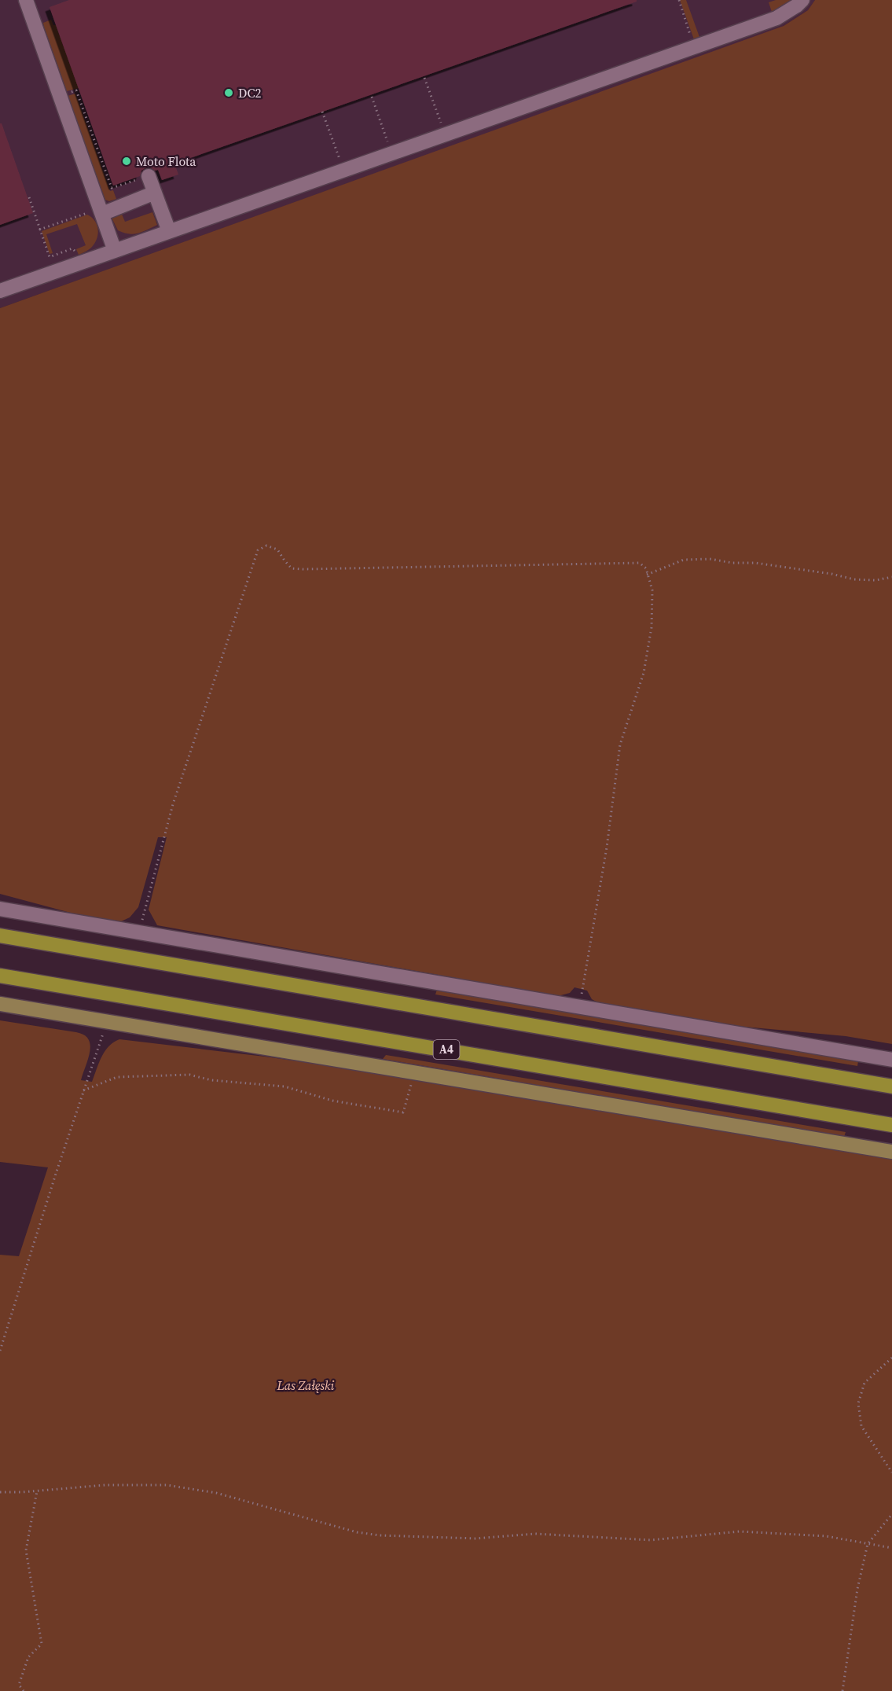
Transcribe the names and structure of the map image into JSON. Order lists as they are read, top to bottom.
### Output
{
  "streets": {
    "highway": ["A4"]
  },
  "parks": ["Las Załęski"],
  "places": ["DC2", "Moto Flota"]
}
